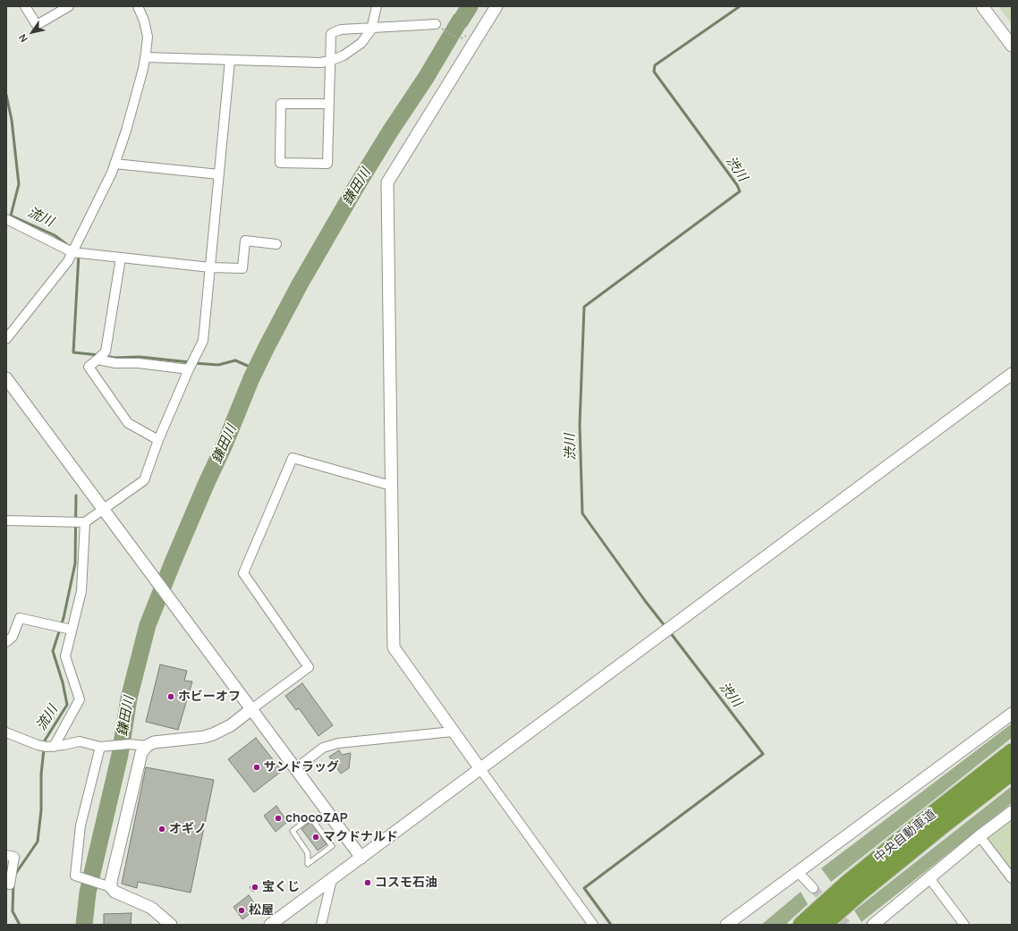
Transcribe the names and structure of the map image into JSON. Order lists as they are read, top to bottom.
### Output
{
  "streets": {
    "highway": ["中央自動車道"]
  },
  "water": ["渋川", "鎌田川", "流川"],
  "places": [
    "ホビーオフ",
    "サンドラッグ",
    "chocoZAP",
    "オギノ",
    "マクドナルド",
    "コスモ石油",
    "宝くじ",
    "松屋"
  ],
  "north": "bottom left"
}
